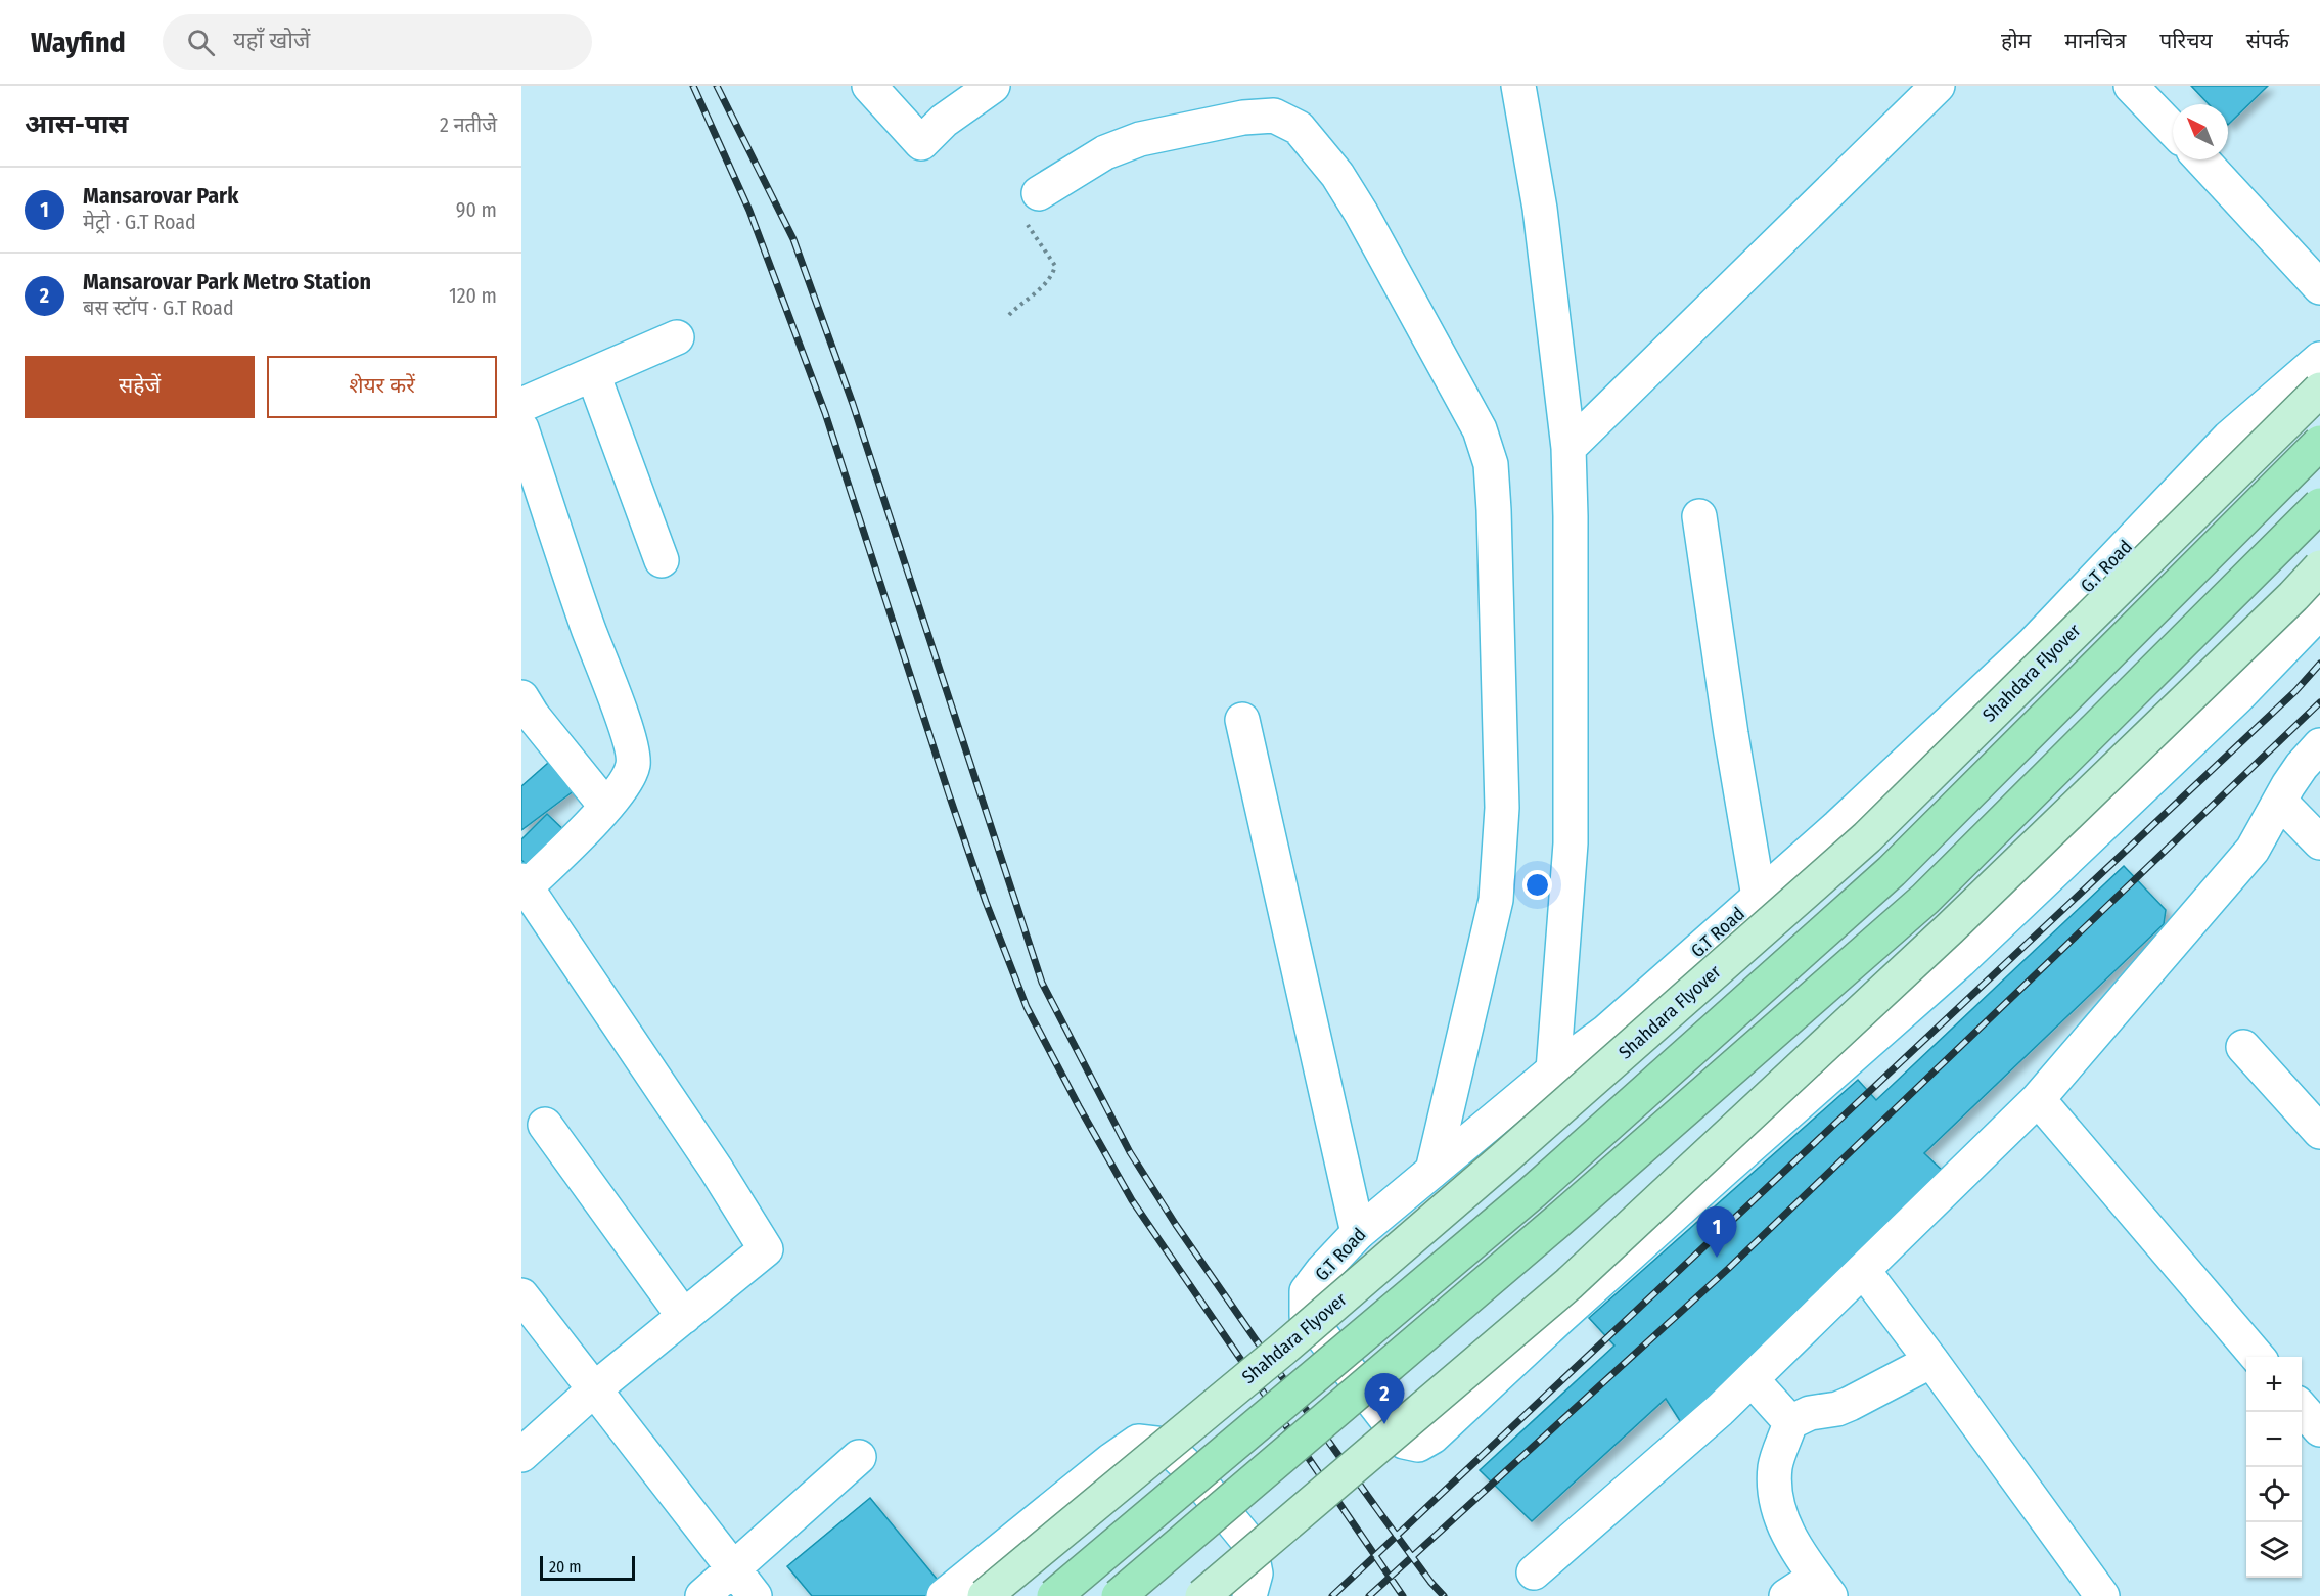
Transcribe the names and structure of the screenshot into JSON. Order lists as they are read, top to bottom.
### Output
{
  "streets": {
    "main road": ["Shahdara Flyover"],
    "street": ["G.T Road"]
  },
  "crossings": [
    ["G.T Road", "Shahdara Flyover"]
  ],
  "scale_bar": "20 m",
  "north": "top left",
  "page": {
    "header": "Wayfind",
    "search": "यहाँ खोजें",
    "nav": [
      "होम",
      "मानचित्र",
      "परिचय",
      "संपर्क"
    ],
    "heading": ["आस-पास", "2 नतीजे"],
    "list": [
      {
        "mark": "1",
        "name": "Mansarovar Park",
        "note": "मेट्रो · G.T Road",
        "value": "90 m"
      },
      {
        "mark": "2",
        "name": "Mansarovar Park Metro Station",
        "note": "बस स्टॉप · G.T Road",
        "value": "120 m"
      }
    ],
    "buttons": ["सहेजें", "शेयर करें"],
    "pins": ["1", "2"],
    "map_buttons": ["+", "−"],
    "scale": "20 m"
  }
}
